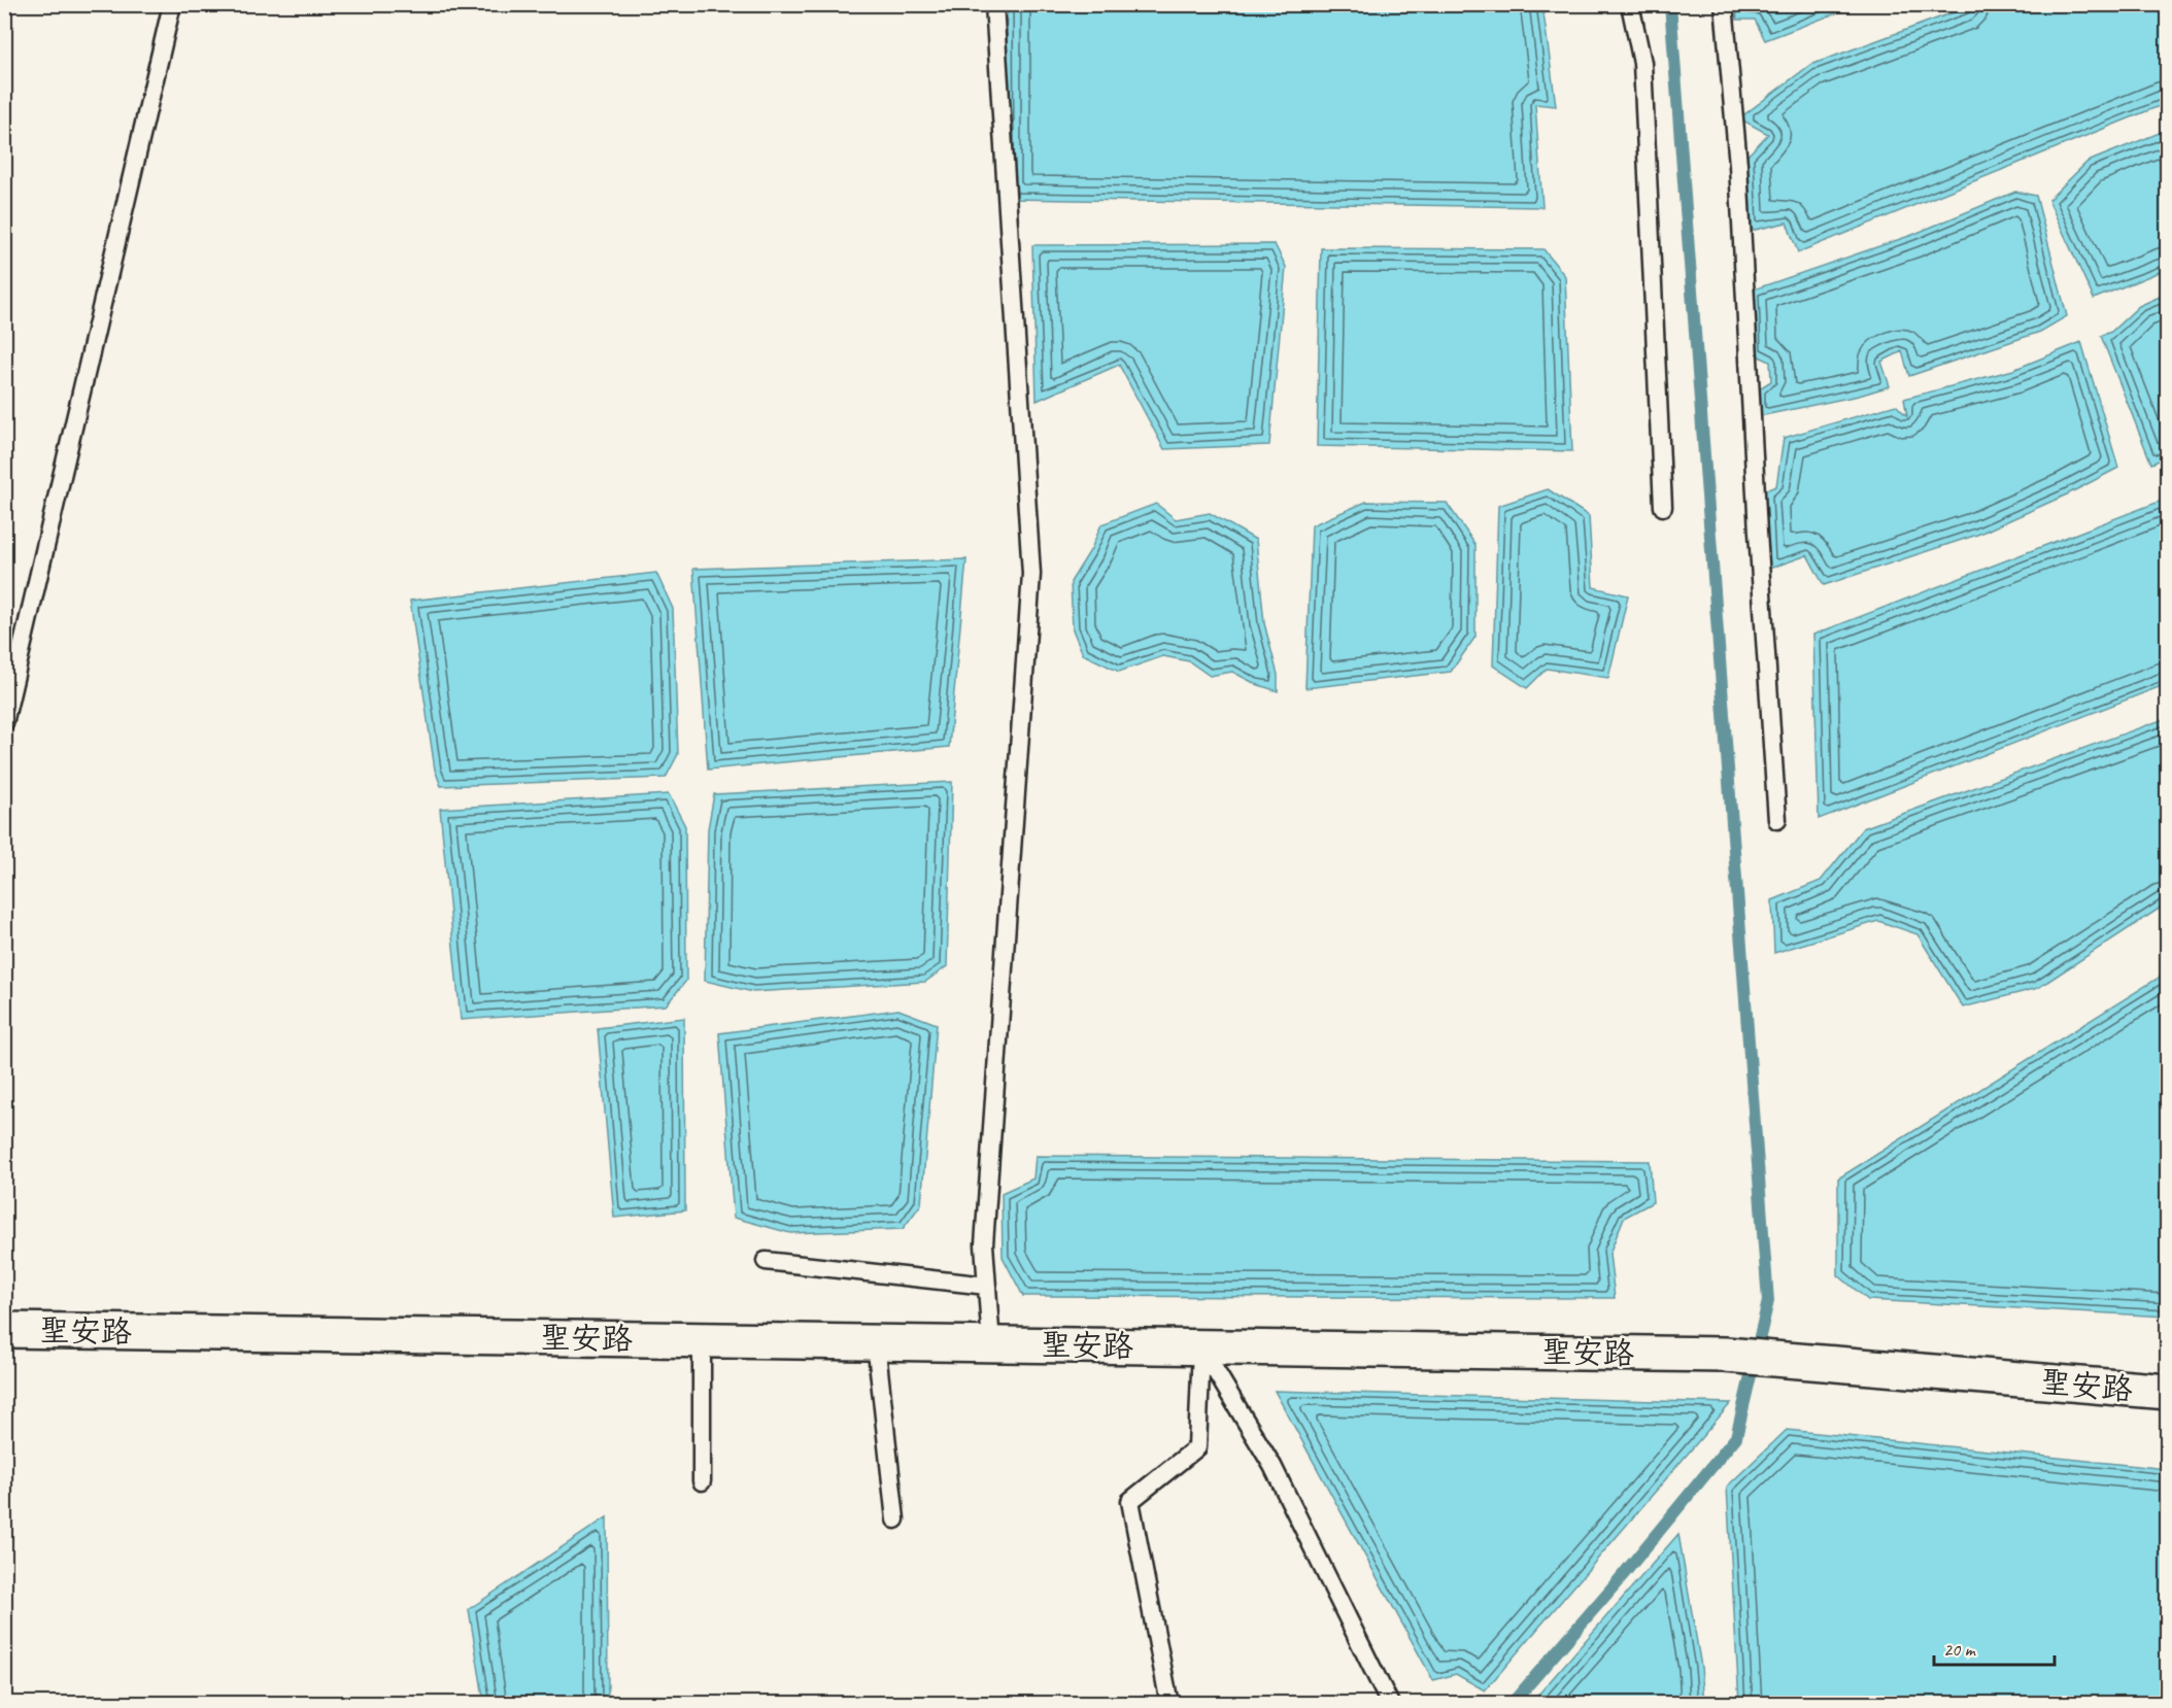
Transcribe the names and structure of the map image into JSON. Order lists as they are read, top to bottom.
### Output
{
  "streets": {
    "street": ["聖安路"]
  },
  "scale_bar": "20 m"
}
